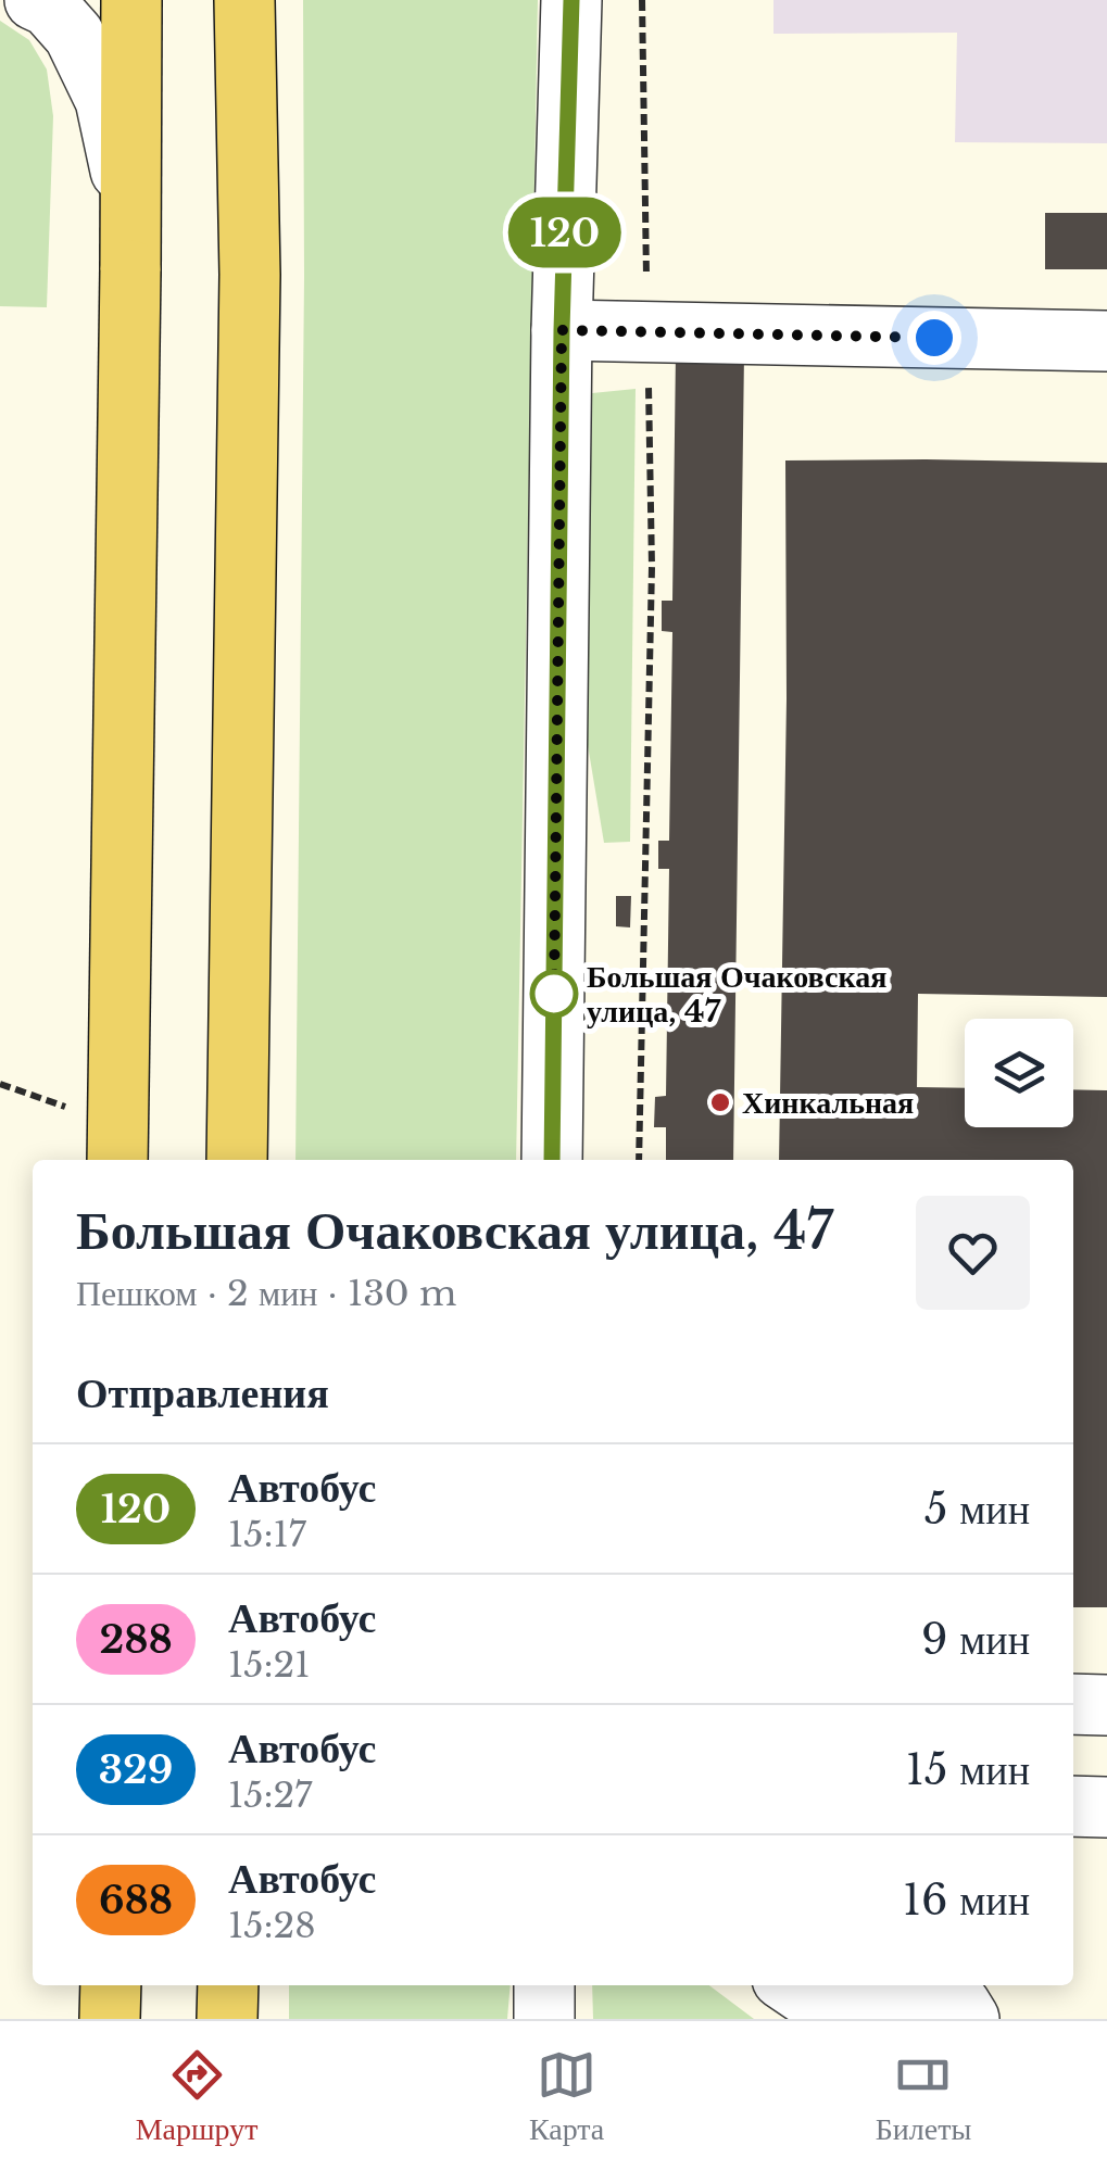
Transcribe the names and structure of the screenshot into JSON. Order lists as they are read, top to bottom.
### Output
{
  "places": ["Большая Очаковская улица, 47", "Хинкальная"],
  "lines": ["bus line 120"],
  "page": {
    "on_map": "120",
    "heading": [
      ["Большая Очаковская улица, 47", "Пешком · 2 мин · 130 m"],
      "Отправления"
    ],
    "list": [
      {
        "mark": "120",
        "name": "Автобус",
        "note": "15:17",
        "value": "5 мин"
      },
      {
        "mark": "288",
        "name": "Автобус",
        "note": "15:21",
        "value": "9 мин"
      },
      {
        "mark": "329",
        "name": "Автобус",
        "note": "15:27",
        "value": "15 мин"
      },
      {
        "mark": "688",
        "name": "Автобус",
        "note": "15:28",
        "value": "16 мин"
      }
    ],
    "tabs": ["Маршрут", "Карта", "Билеты"]
  }
}
